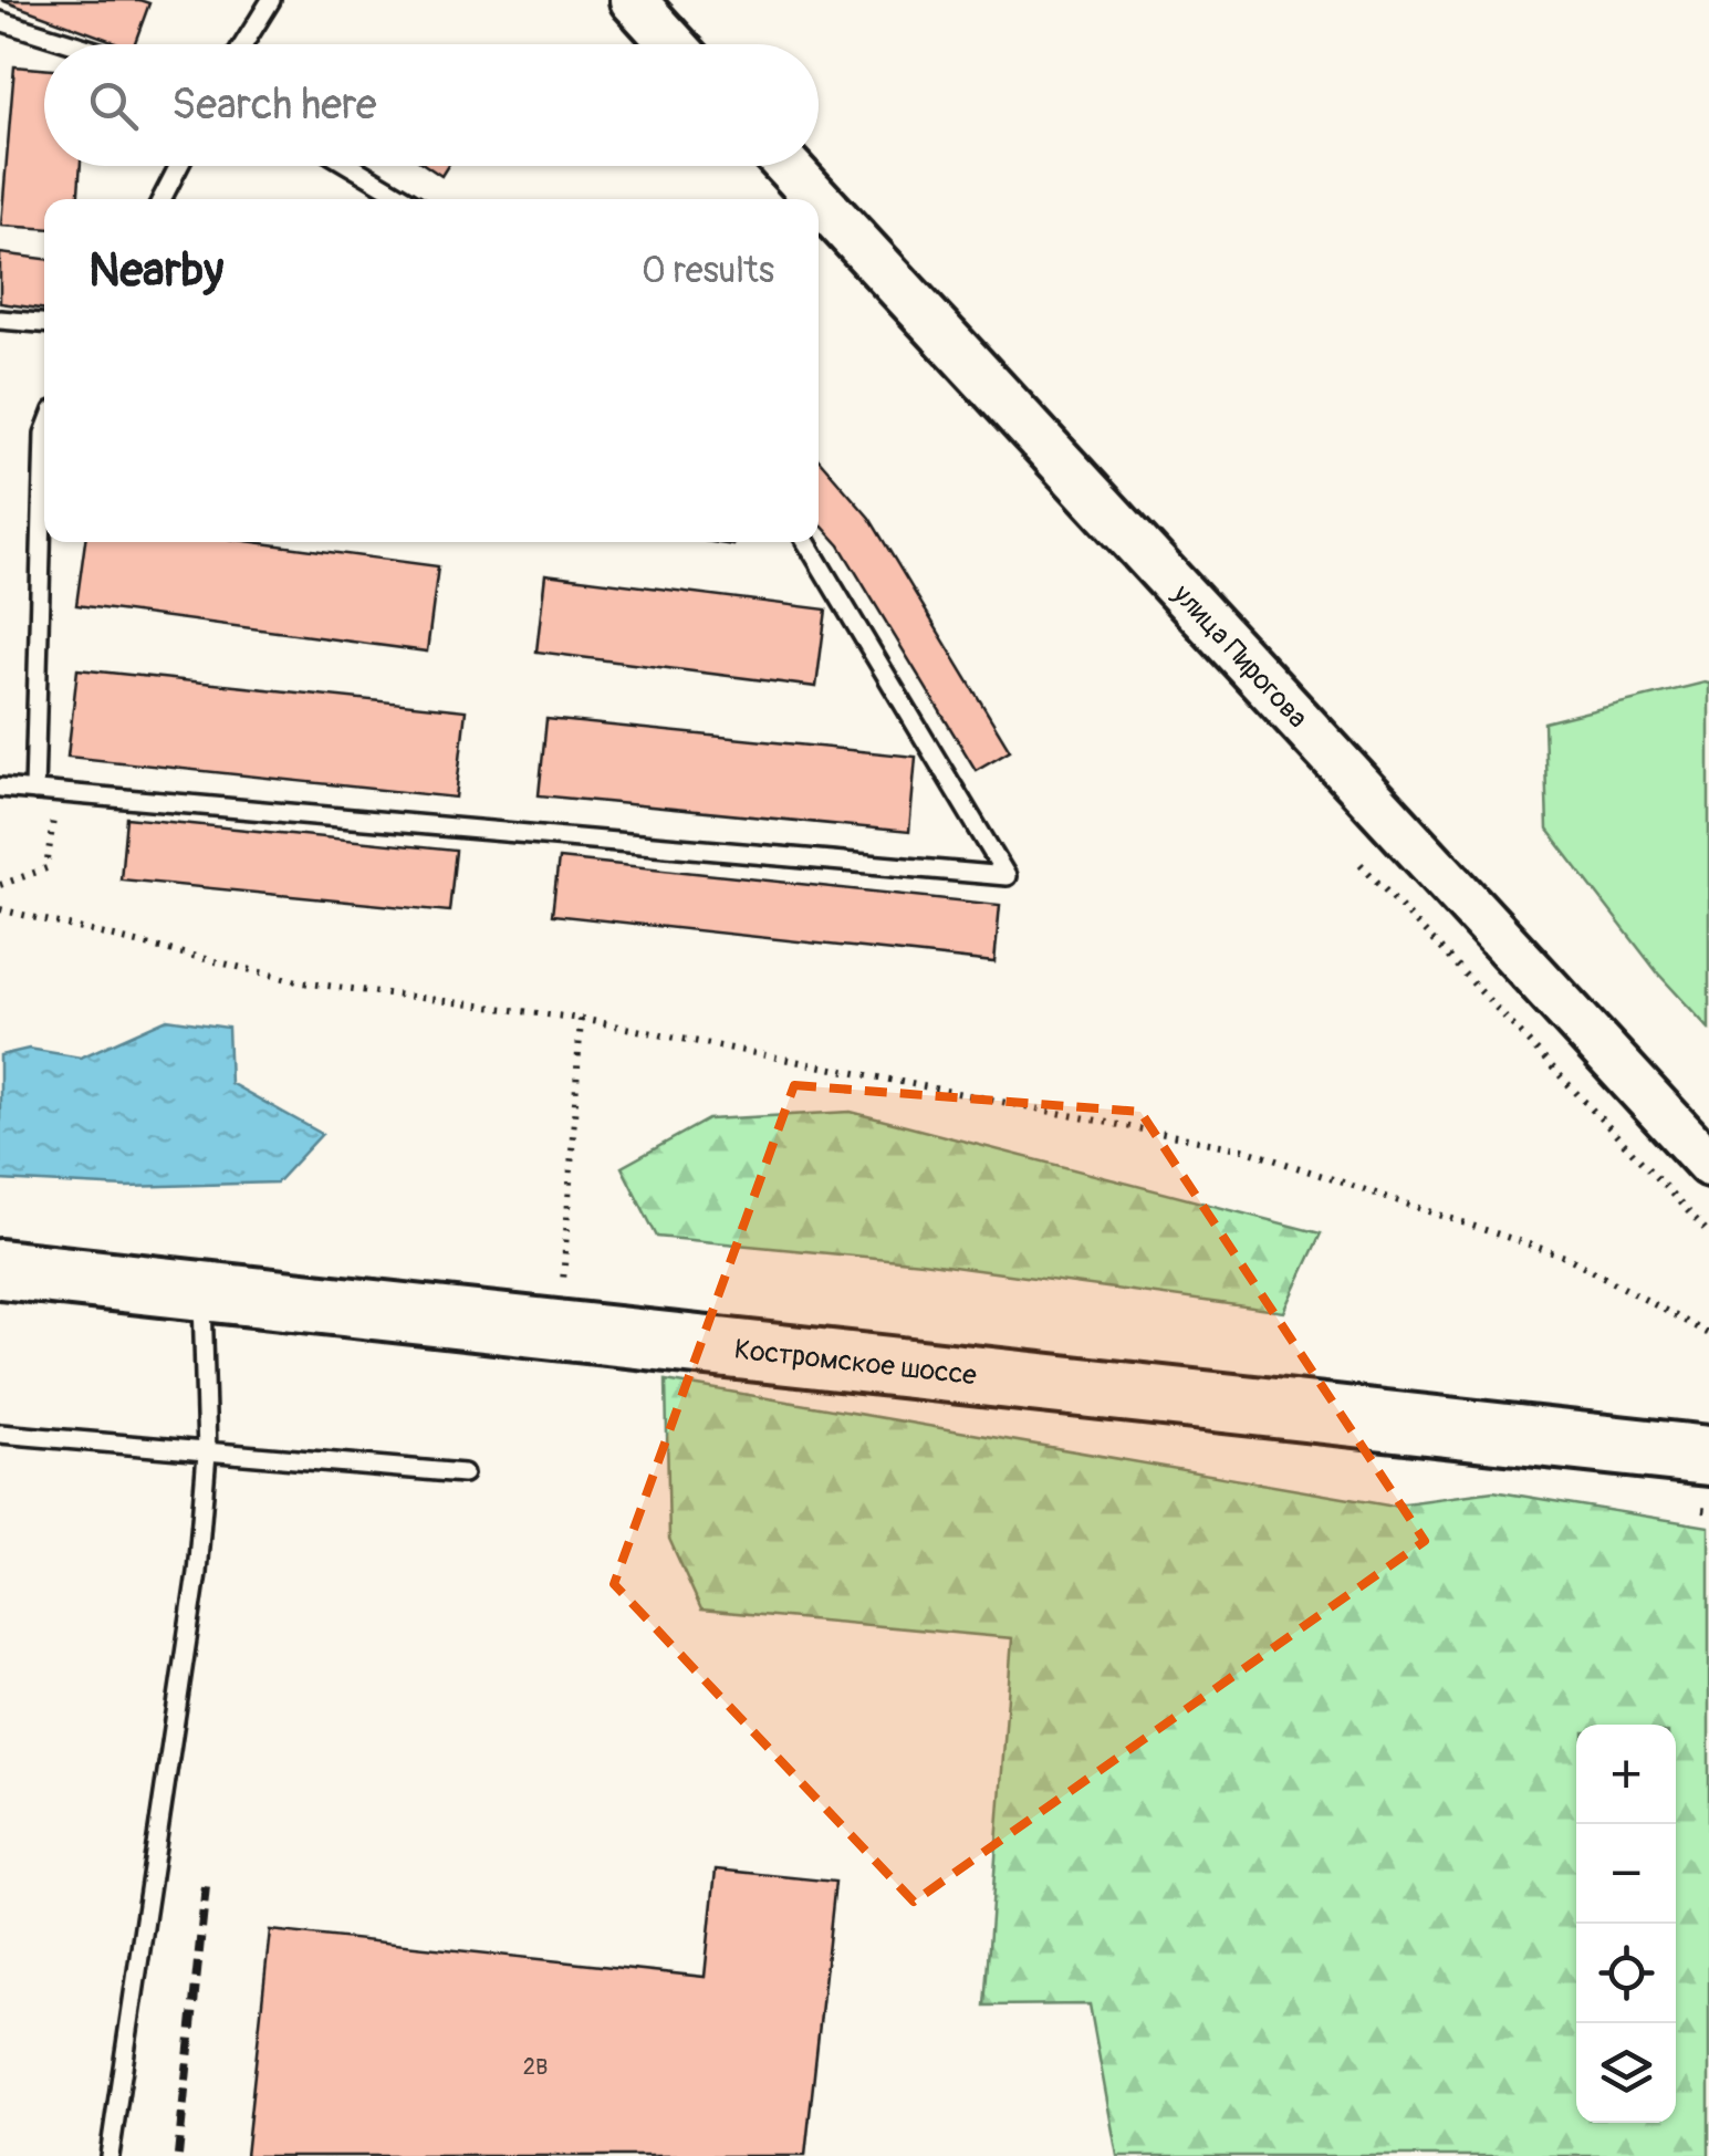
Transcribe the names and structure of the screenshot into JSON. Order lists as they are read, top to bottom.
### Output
{
  "streets": {
    "highway": ["Костромское шоссе"],
    "street": ["улица Пирогова"]
  },
  "house_numbers": ["2В"],
  "page": {
    "search": "Search here",
    "heading": ["Nearby", "0 results"],
    "map_buttons": ["+", "−"]
  }
}
